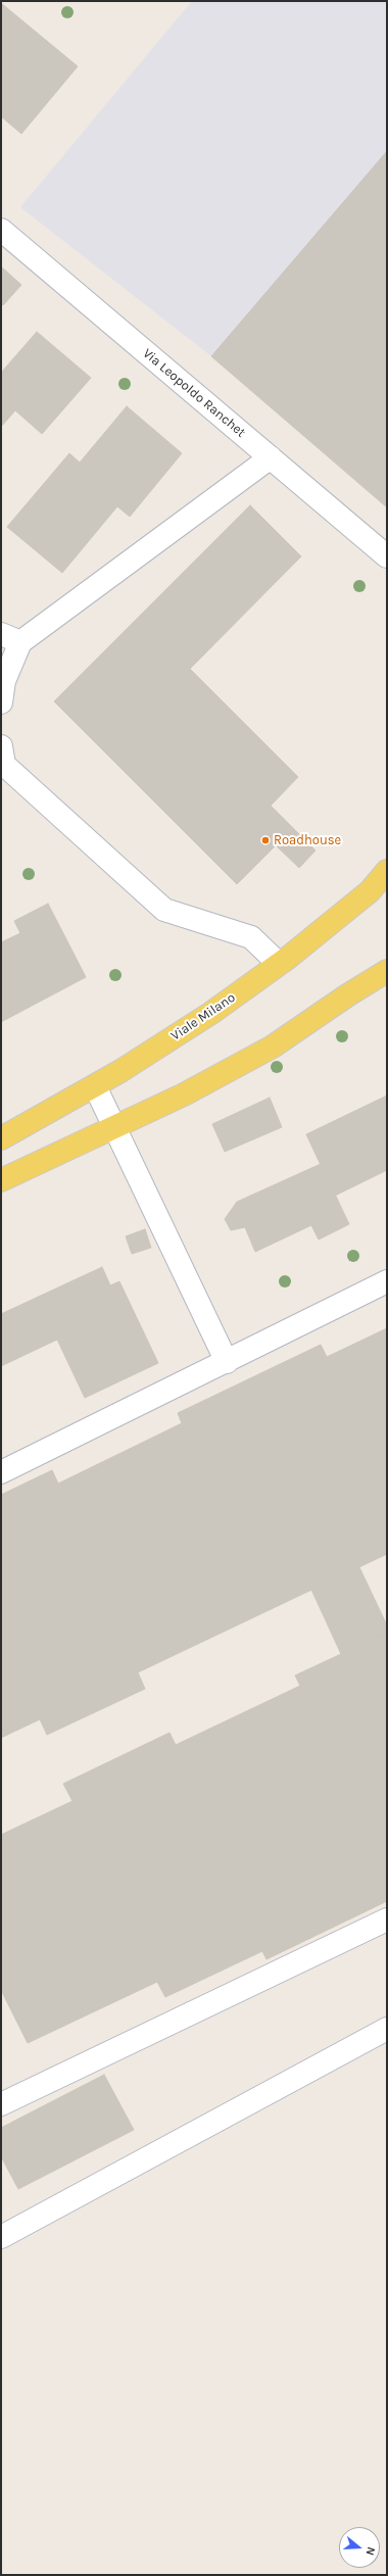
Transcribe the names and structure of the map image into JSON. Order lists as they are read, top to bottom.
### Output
{
  "streets": {
    "main road": ["Viale Milano"],
    "street": ["Via Leopoldo Ranchet"]
  },
  "places": ["Roadhouse"],
  "north": "right"
}
